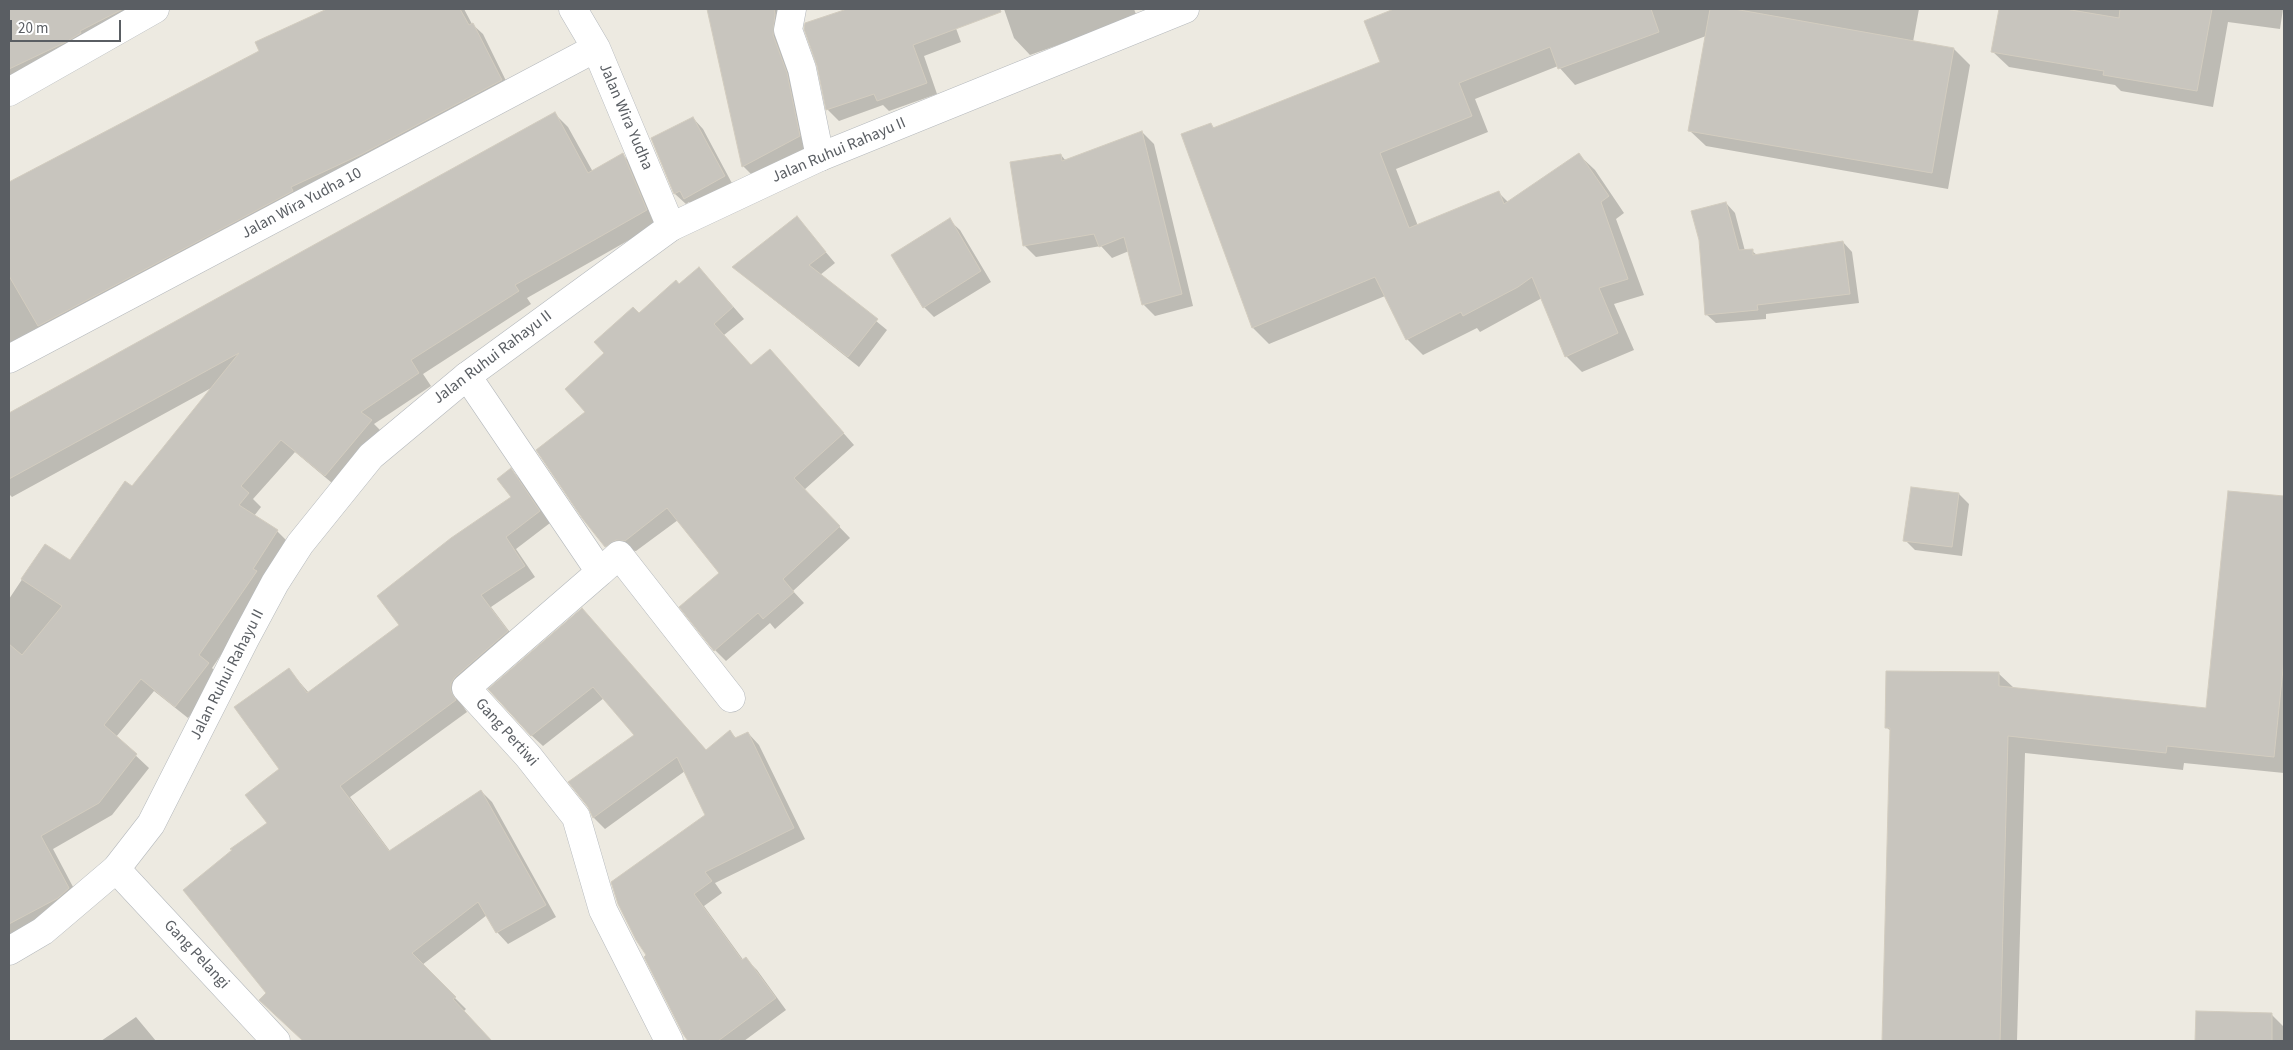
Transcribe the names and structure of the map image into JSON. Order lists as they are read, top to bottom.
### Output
{
  "streets": {
    "street": [
      "Jalan Wira Yudha",
      "Jalan Ruhui Rahayu II",
      "Jalan Wira Yudha 10",
      "Gang Pertiwi",
      "Gang Pelangi"
    ]
  },
  "crossings": [
    ["Jalan Wira Yudha", "Jalan Ruhui Rahayu II"],
    ["Jalan Wira Yudha", "Jalan Wira Yudha 10"],
    ["Jalan Ruhui Rahayu II", "Gang Pelangi"]
  ],
  "scale_bar": "20 m"
}
